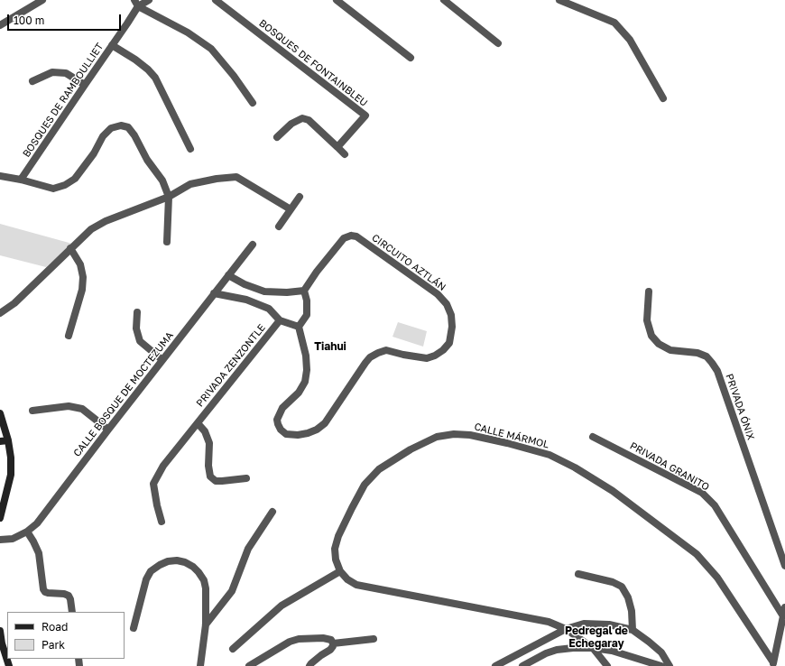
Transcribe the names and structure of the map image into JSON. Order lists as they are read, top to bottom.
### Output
{
  "streets": {
    "street": [
      "BOSQUES DE FONTAINBLEU",
      "BOSQUES DE RAMBOULLIET",
      "CIRCUITO AZTLÁN",
      "PRIVADA ZENZONTLE",
      "CALLE BOSQUE DE MOCTEZUMA",
      "PRIVADA ÓNIX",
      "CALLE MÁRMOL",
      "PRIVADA GRANITO"
    ]
  },
  "districts": ["Tiahui", "Pedregal de Echegaray"],
  "legend": ["Road", "Park"],
  "scale_bar": "100 m"
}
